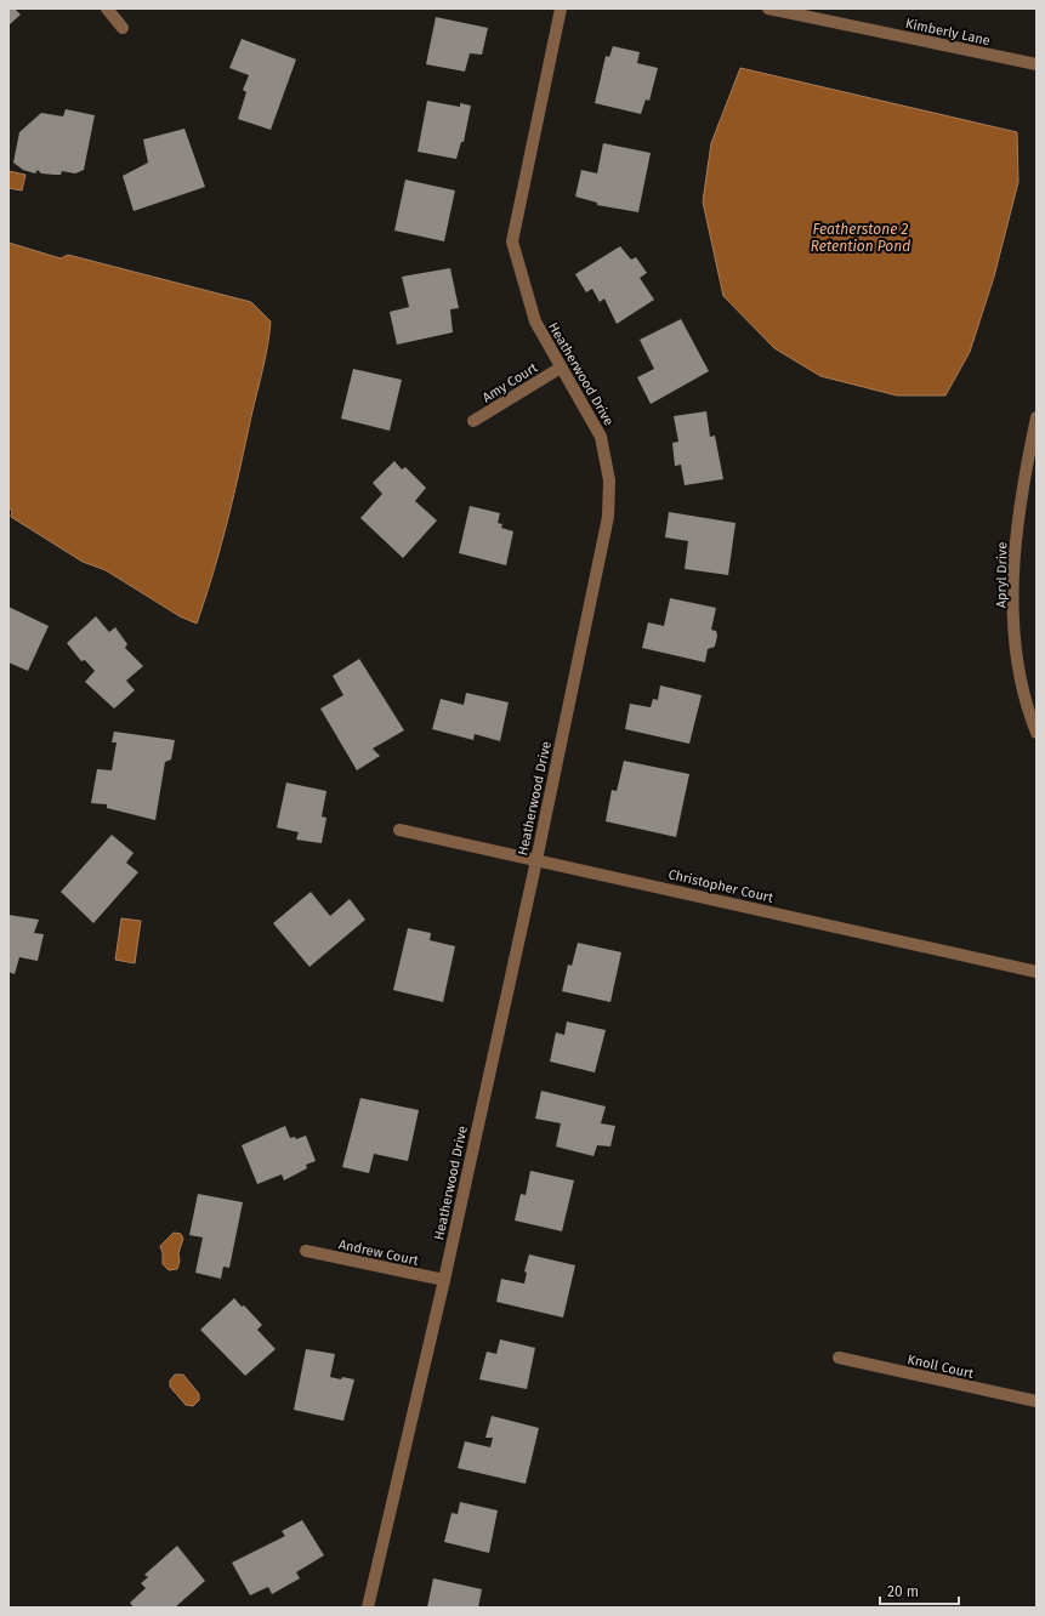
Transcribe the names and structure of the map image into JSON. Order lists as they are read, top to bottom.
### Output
{
  "streets": {
    "street": [
      "Kimberly Lane",
      "Heatherwood Drive",
      "Amy Court",
      "Apryl Drive",
      "Christopher Court",
      "Andrew Court",
      "Knoll Court"
    ]
  },
  "crossings": [
    ["Heatherwood Drive", "Amy Court"],
    ["Heatherwood Drive", "Christopher Court"],
    ["Heatherwood Drive", "Andrew Court"]
  ],
  "water": ["Featherstone 2 Retention Pond"],
  "scale_bar": "20 m"
}
